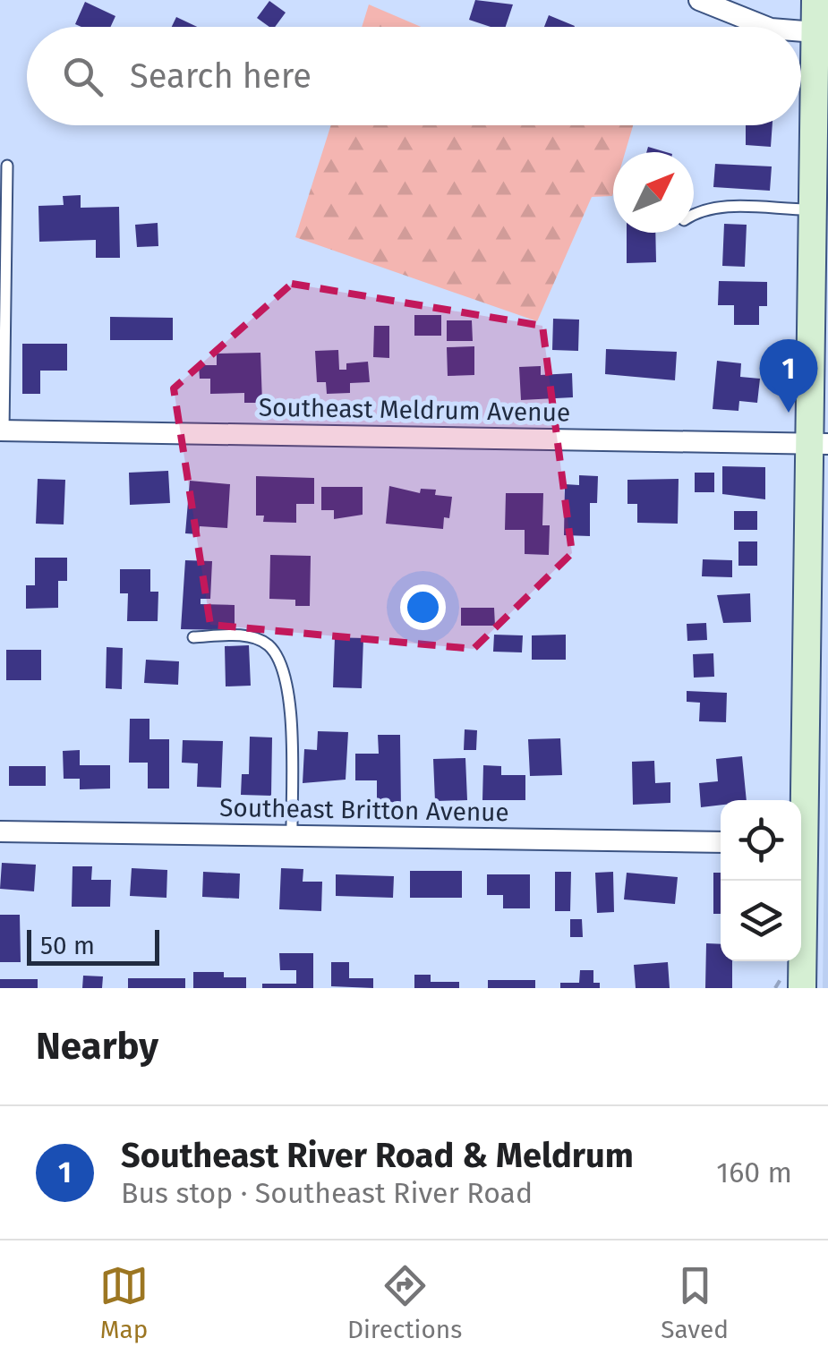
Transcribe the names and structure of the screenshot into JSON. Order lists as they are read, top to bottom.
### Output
{
  "streets": {
    "street": ["Southeast Meldrum Avenue", "Southeast Britton Avenue"]
  },
  "scale_bar": "50 m",
  "north": "top right",
  "page": {
    "search": "Search here",
    "pins": "1",
    "scale": "50 m",
    "heading": "Nearby",
    "list": [
      {
        "mark": "1",
        "name": "Southeast River Road & Meldrum",
        "note": "Bus stop · Southeast River Road",
        "value": "160 m"
      }
    ],
    "nav": ["Map", "Directions", "Saved"]
  }
}
